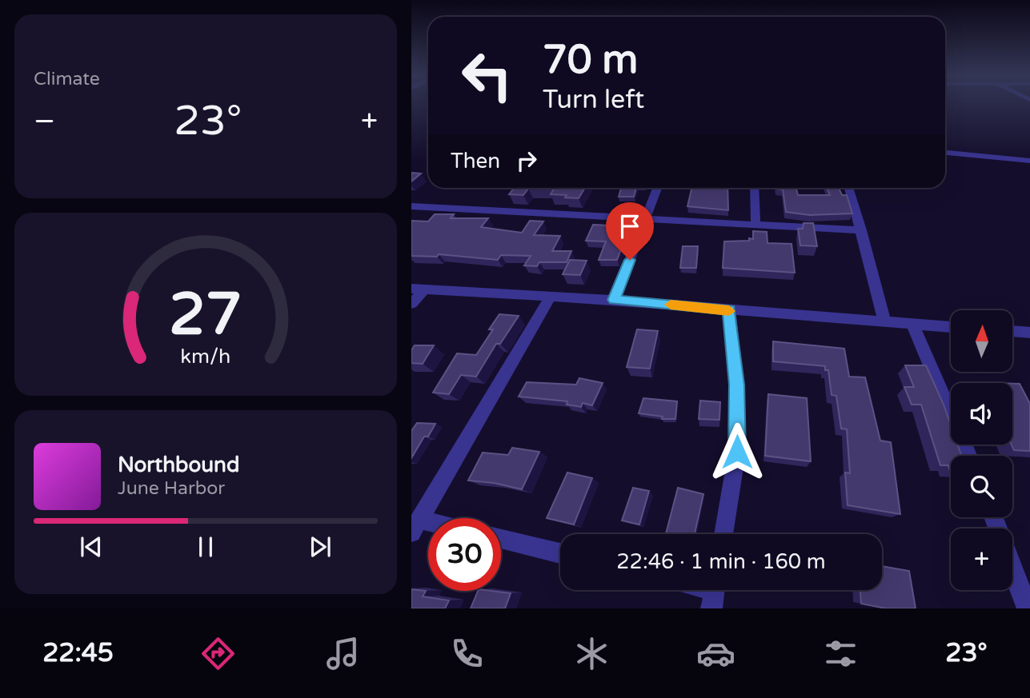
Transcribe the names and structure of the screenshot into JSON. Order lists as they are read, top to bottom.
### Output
{
  "north": "top",
  "page": {
    "tile": "Climate",
    "turn": ["70 m", "Turn left"],
    "heat": ["−", "23°", "+"],
    "then": "Then",
    "map_buttons": "+",
    "song": ["Northbound", "June Harbor"],
    "limit": "30",
    "trip": "22:46 · 1 min · 160 m",
    "tabs": ["22:45", "23°"],
    "gauge": ["27", "km/h"]
  }
}
